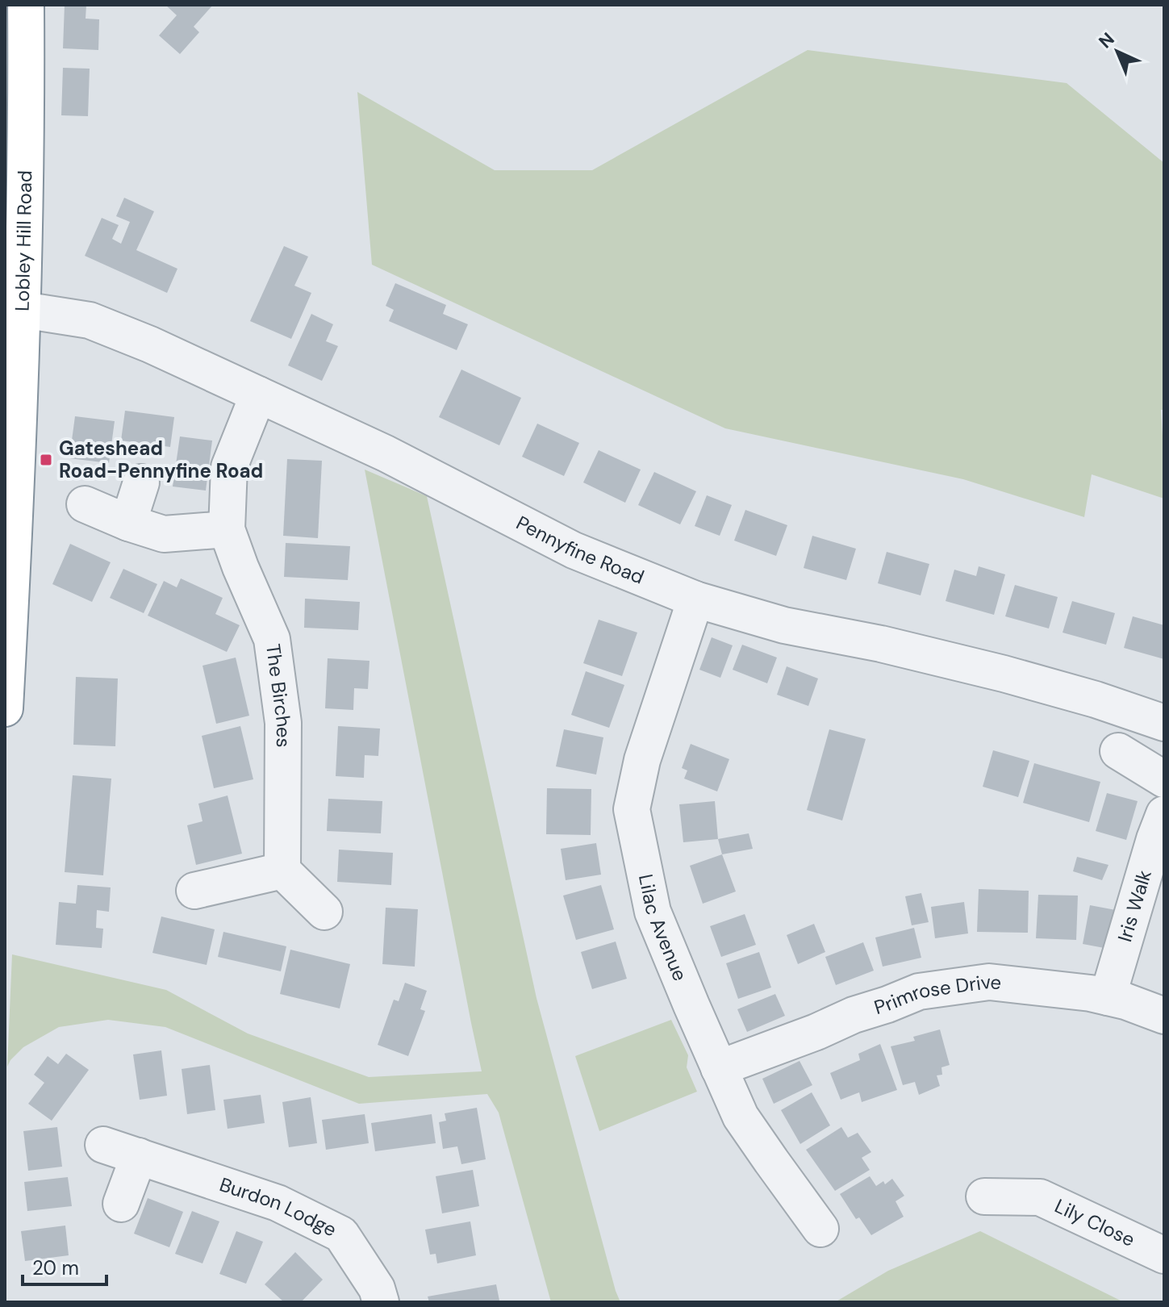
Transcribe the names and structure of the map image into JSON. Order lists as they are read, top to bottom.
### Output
{
  "streets": {
    "highway": ["Lobley Hill Road"],
    "street": [
      "Pennyfine Road",
      "The Birches",
      "Iris Walk",
      "Lilac Avenue",
      "Primrose Drive",
      "Burdon Lodge",
      "Lily Close"
    ]
  },
  "crossings": [
    ["Lobley Hill Road", "Pennyfine Road"],
    ["Pennyfine Road", "The Birches"],
    ["Pennyfine Road", "Lilac Avenue"],
    ["Iris Walk", "Primrose Drive"],
    ["Lilac Avenue", "Primrose Drive"]
  ],
  "places": {
    "transit": ["Gateshead Road-Pennyfine Road"]
  },
  "scale_bar": "20 m",
  "north": "top left"
}
